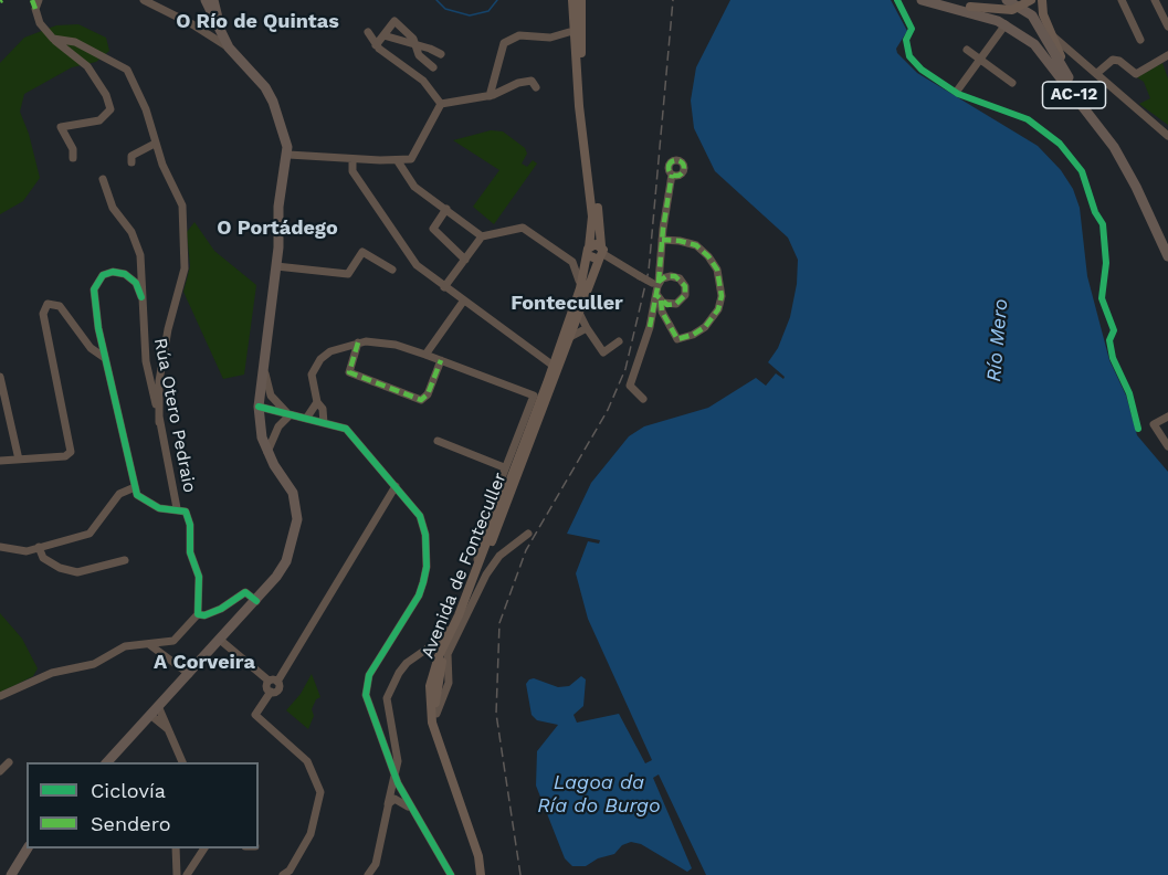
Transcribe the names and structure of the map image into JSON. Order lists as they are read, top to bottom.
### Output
{
  "streets": {
    "highway": ["AC-12"],
    "main road": ["Avenida de Fonteculler"],
    "street": ["Rúa Otero Pedraio"]
  },
  "districts": [
    "O Río de Quintas",
    "O Portádego",
    "Fonteculler",
    "A Corveira"
  ],
  "water": ["Río Mero", "Lagoa da Ría do Burgo"],
  "legend": ["Ciclovía", "Sendero"]
}
